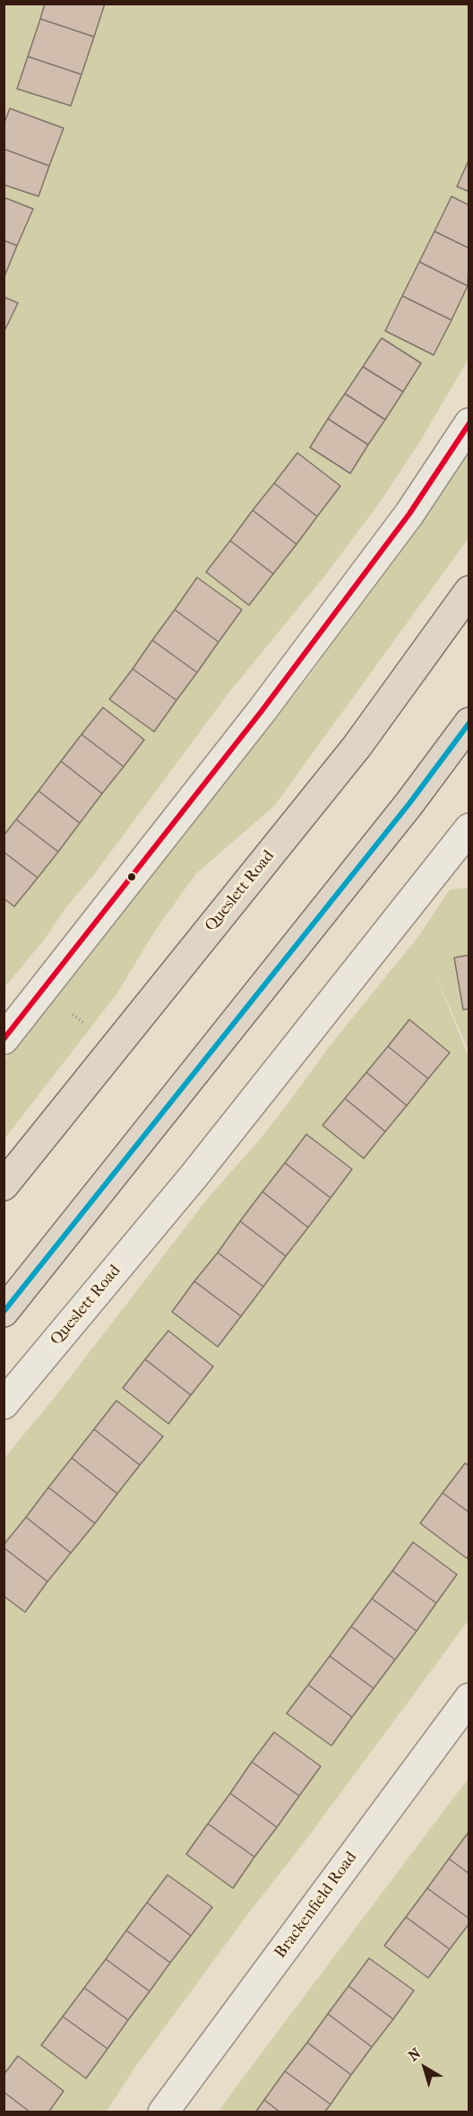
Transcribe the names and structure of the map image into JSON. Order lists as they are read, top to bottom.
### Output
{
  "streets": {
    "highway": ["Queslett Road"],
    "street": ["Brackenfield Road"]
  },
  "north": "top left"
}
